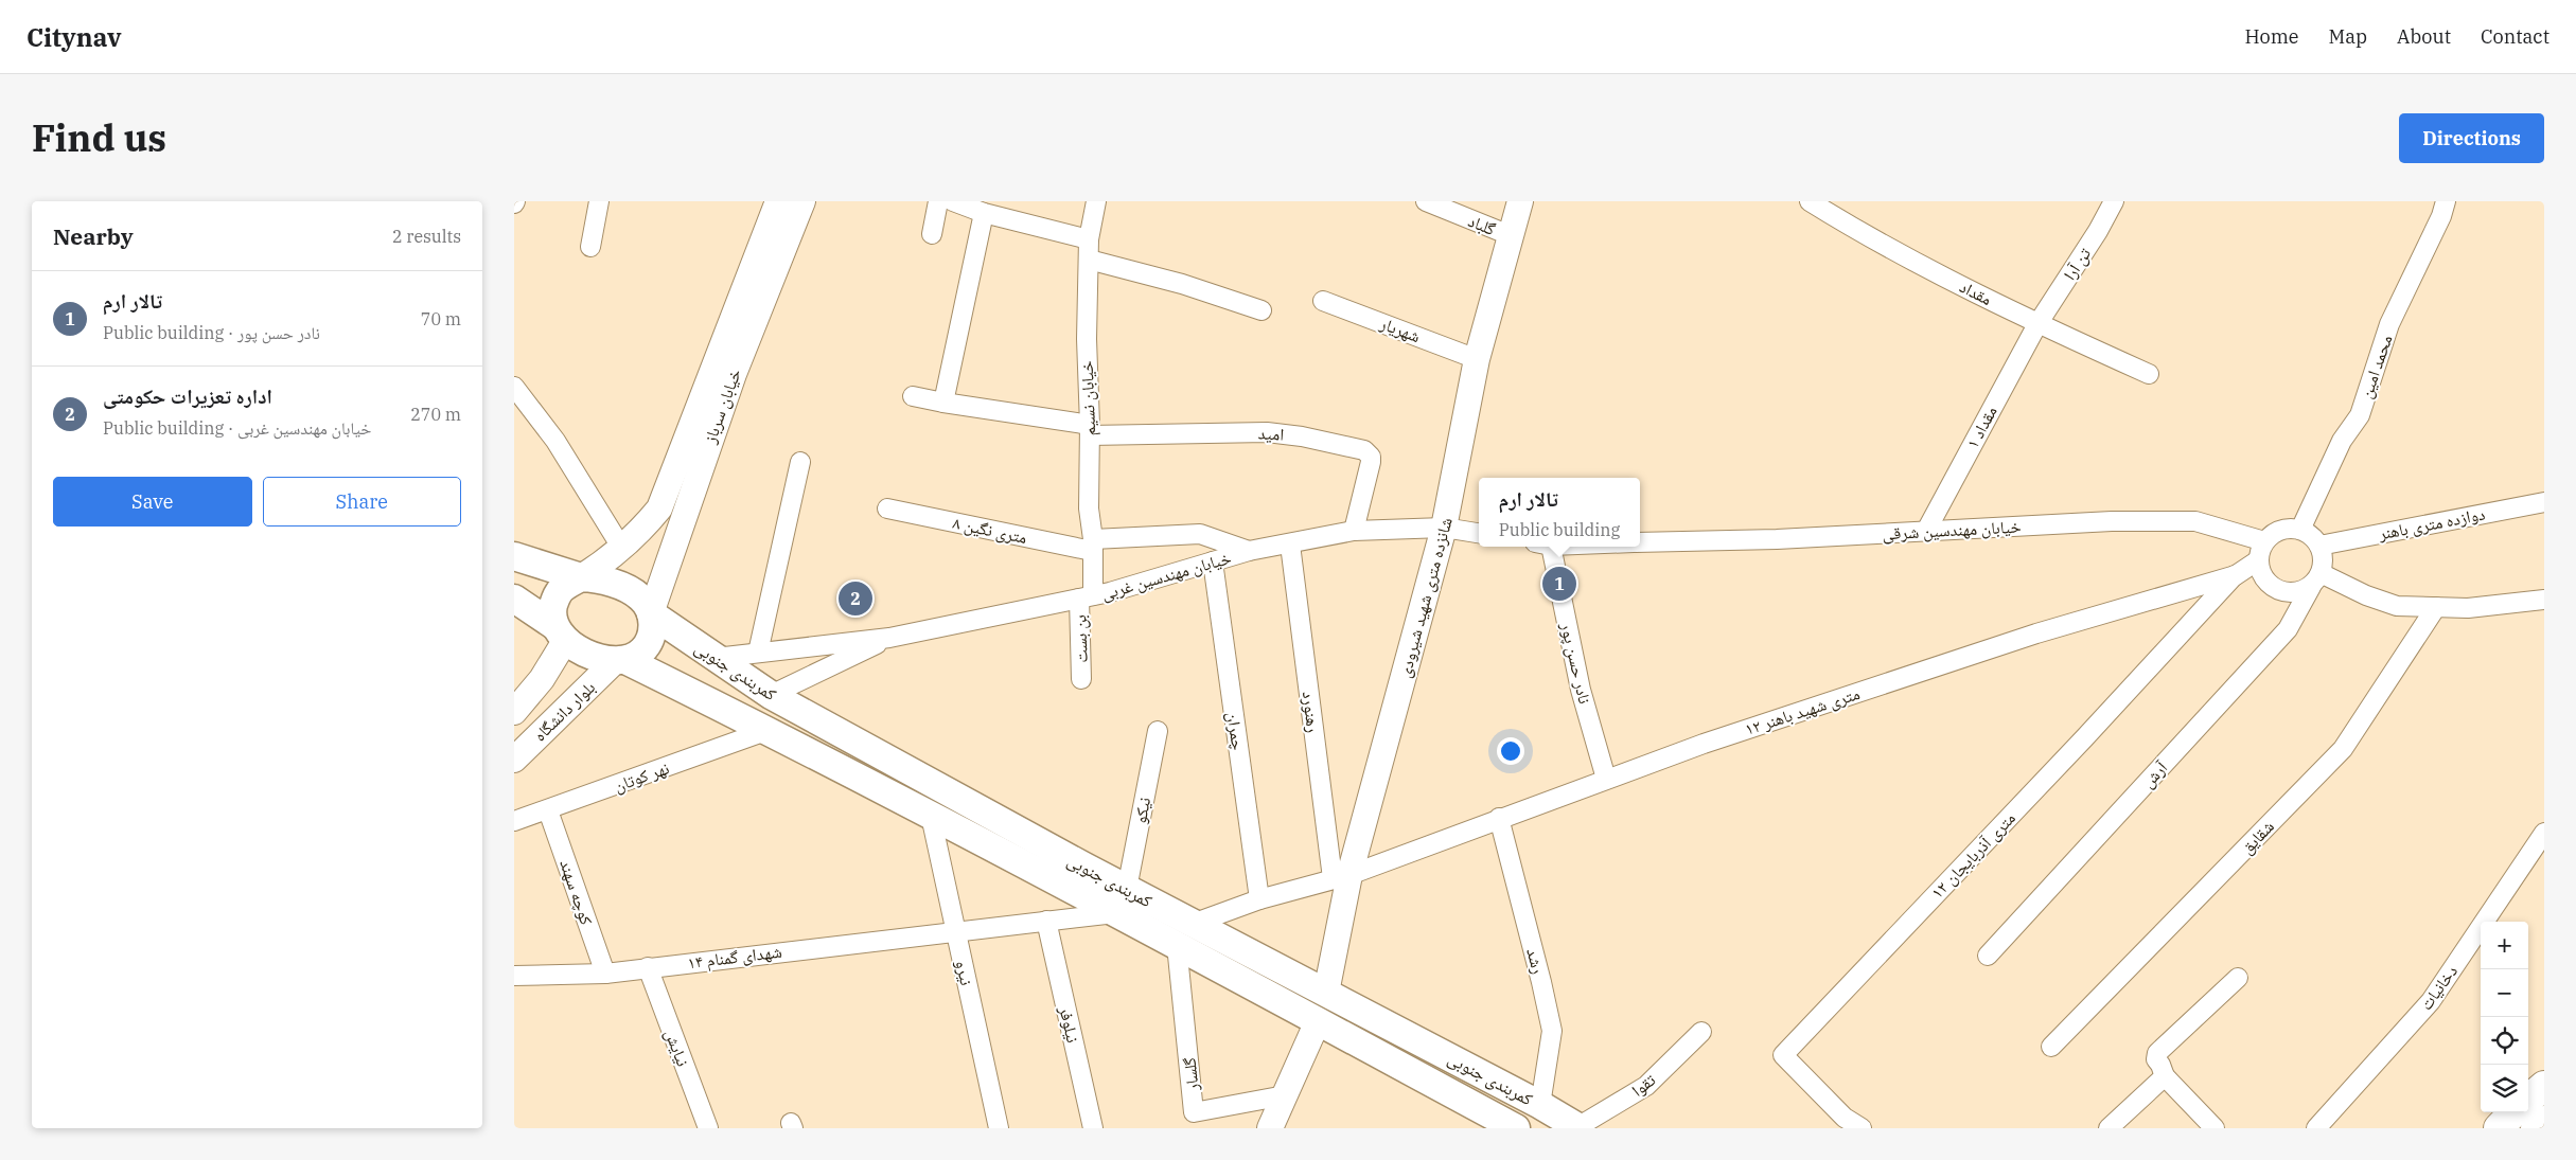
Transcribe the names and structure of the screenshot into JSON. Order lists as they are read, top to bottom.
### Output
{
  "streets": {
    "main road": [
      "خیابان سرباز",
      "شانزده متری شهید شیرودی",
      "کمربندی جنوبی",
      "بلوار دانشگاه"
    ],
    "street": [
      "گلباد",
      "تن آرا",
      "مقداد",
      "شهریار",
      "محمد امین",
      "خیابان نسیم",
      "مقداد ۱",
      "امید",
      "دوازده متری باهنر",
      "۸ متری نگین",
      "خیابان مهندسین شرقی",
      "خیابان مهندسین غربی",
      "بن بست",
      "نادر حسن پور",
      "۱۲ متری شهید باهنر",
      "رهنورد",
      "چمران",
      "آرش",
      "نهر کوتان",
      "نیکو",
      "شقایق",
      "۱۲ متری آذربایجان",
      "کوچه سهند",
      "۱۴ شهدای گمنام",
      "رشد",
      "نیرو",
      "دخانیات",
      "نیلوفر",
      "نیایش",
      "گلسار",
      "تقوا"
    ]
  },
  "crossings": [
    ["گلباد", "شانزده متری شهید شیرودی"],
    ["تن آرا", "مقداد"],
    ["تن آرا", "مقداد ۱"],
    ["مقداد", "مقداد ۱"],
    ["شهریار", "شانزده متری شهید شیرودی"],
    ["محمد امین", "دوازده متری باهنر"],
    ["محمد امین", "خیابان مهندسین شرقی"],
    ["محمد امین", "۱۲ متری شهید باهنر"],
    ["محمد امین", "آرش"],
    ["خیابان نسیم", "امید"],
    ["خیابان نسیم", "۸ متری نگین"],
    ["خیابان نسیم", "خیابان مهندسین غربی"],
    ["خیابان نسیم", "بن بست"],
    ["خیابان سرباز", "کمربندی جنوبی"],
    ["خیابان سرباز", "بلوار دانشگاه"],
    ["مقداد ۱", "خیابان مهندسین شرقی"],
    ["امید", "خیابان مهندسین غربی"],
    ["دوازده متری باهنر", "خیابان مهندسین شرقی"],
    ["دوازده متری باهنر", "۱۲ متری شهید باهنر"],
    ["دوازده متری باهنر", "آرش"],
    ["۸ متری نگین", "خیابان مهندسین غربی"],
    ["خیابان مهندسین شرقی", "۱۲ متری شهید باهنر"],
    ["خیابان مهندسین شرقی", "آرش"],
    ["خیابان مهندسین غربی", "شانزده متری شهید شیرودی"],
    ["خیابان مهندسین غربی", "بن بست"],
    ["خیابان مهندسین غربی", "رهنورد"],
    ["خیابان مهندسین غربی", "چمران"],
    ["شانزده متری شهید شیرودی", "کمربندی جنوبی"],
    ["شانزده متری شهید شیرودی", "۱۲ متری شهید باهنر"],
    ["شانزده متری شهید شیرودی", "رهنورد"],
    ["نادر حسن پور", "۱۲ متری شهید باهنر"],
    ["کمربندی جنوبی", "بلوار دانشگاه"],
    ["کمربندی جنوبی", "۱۲ متری شهید باهنر"],
    ["کمربندی جنوبی", "نهر کوتان"],
    ["کمربندی جنوبی", "نیکو"],
    ["کمربندی جنوبی", "۱۴ شهدای گمنام"],
    ["کمربندی جنوبی", "رشد"],
    ["کمربندی جنوبی", "نیرو"],
    ["کمربندی جنوبی", "گلسار"],
    ["کمربندی جنوبی", "تقوا"],
    ["۱۲ متری شهید باهنر", "رهنورد"],
    ["۱۲ متری شهید باهنر", "چمران"],
    ["۱۲ متری شهید باهنر", "آرش"],
    ["۱۲ متری شهید باهنر", "۱۲ متری آذربایجان"],
    ["۱۲ متری شهید باهنر", "رشد"],
    ["نهر کوتان", "کوچه سهند"],
    ["نیکو", "۱۴ شهدای گمنام"],
    ["کوچه سهند", "۱۴ شهدای گمنام"],
    ["۱۴ شهدای گمنام", "نیرو"],
    ["۱۴ شهدای گمنام", "نیلوفر"],
    ["۱۴ شهدای گمنام", "نیایش"]
  ],
  "page": {
    "header": "Citynav",
    "nav": [
      "Home",
      "Map",
      "About",
      "Contact"
    ],
    "title": "Find us",
    "buttons": [
      "Directions",
      ["Save", "Share"]
    ],
    "heading": ["Nearby", "2 results"],
    "list": [
      {
        "mark": "1",
        "name": "تالار ارم",
        "note": "Public building · نادر حسن پور",
        "value": "70 m"
      },
      {
        "mark": "2",
        "name": "اداره تعزیرات حکومتی",
        "note": "Public building · خیابان مهندسین غربی",
        "value": "270 m"
      }
    ],
    "popup": ["تالار ارم", "Public building"],
    "pins": ["1", "2"],
    "map_buttons": ["+", "−"]
  }
}
